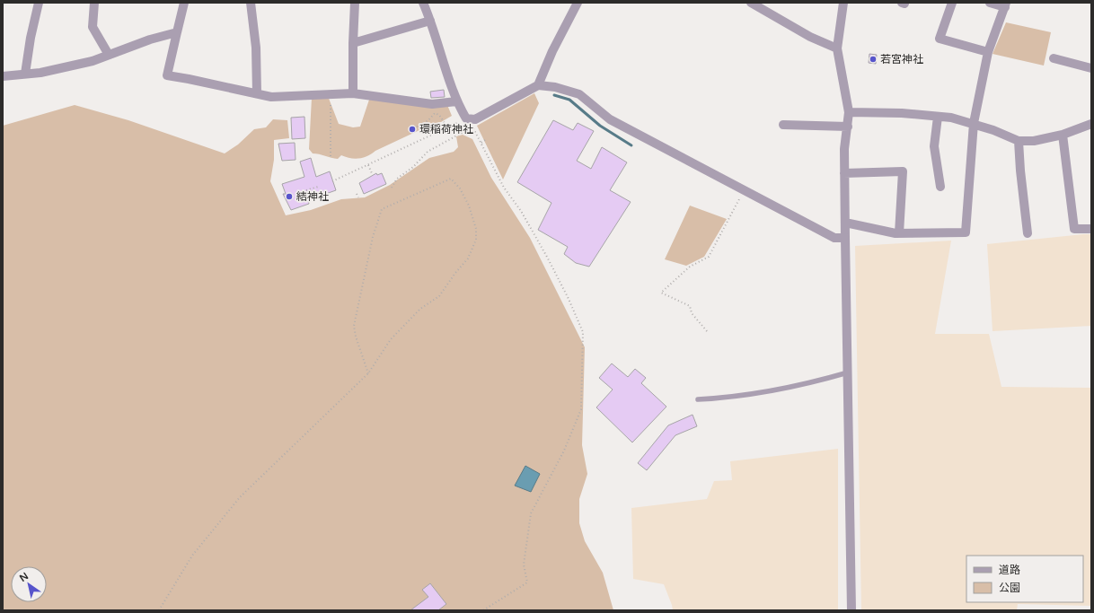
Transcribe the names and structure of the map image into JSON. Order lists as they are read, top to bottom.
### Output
{
  "places": ["若宮神社", "環稲荷神社", "結神社"],
  "legend": ["道路", "公園"],
  "north": "top left"
}
